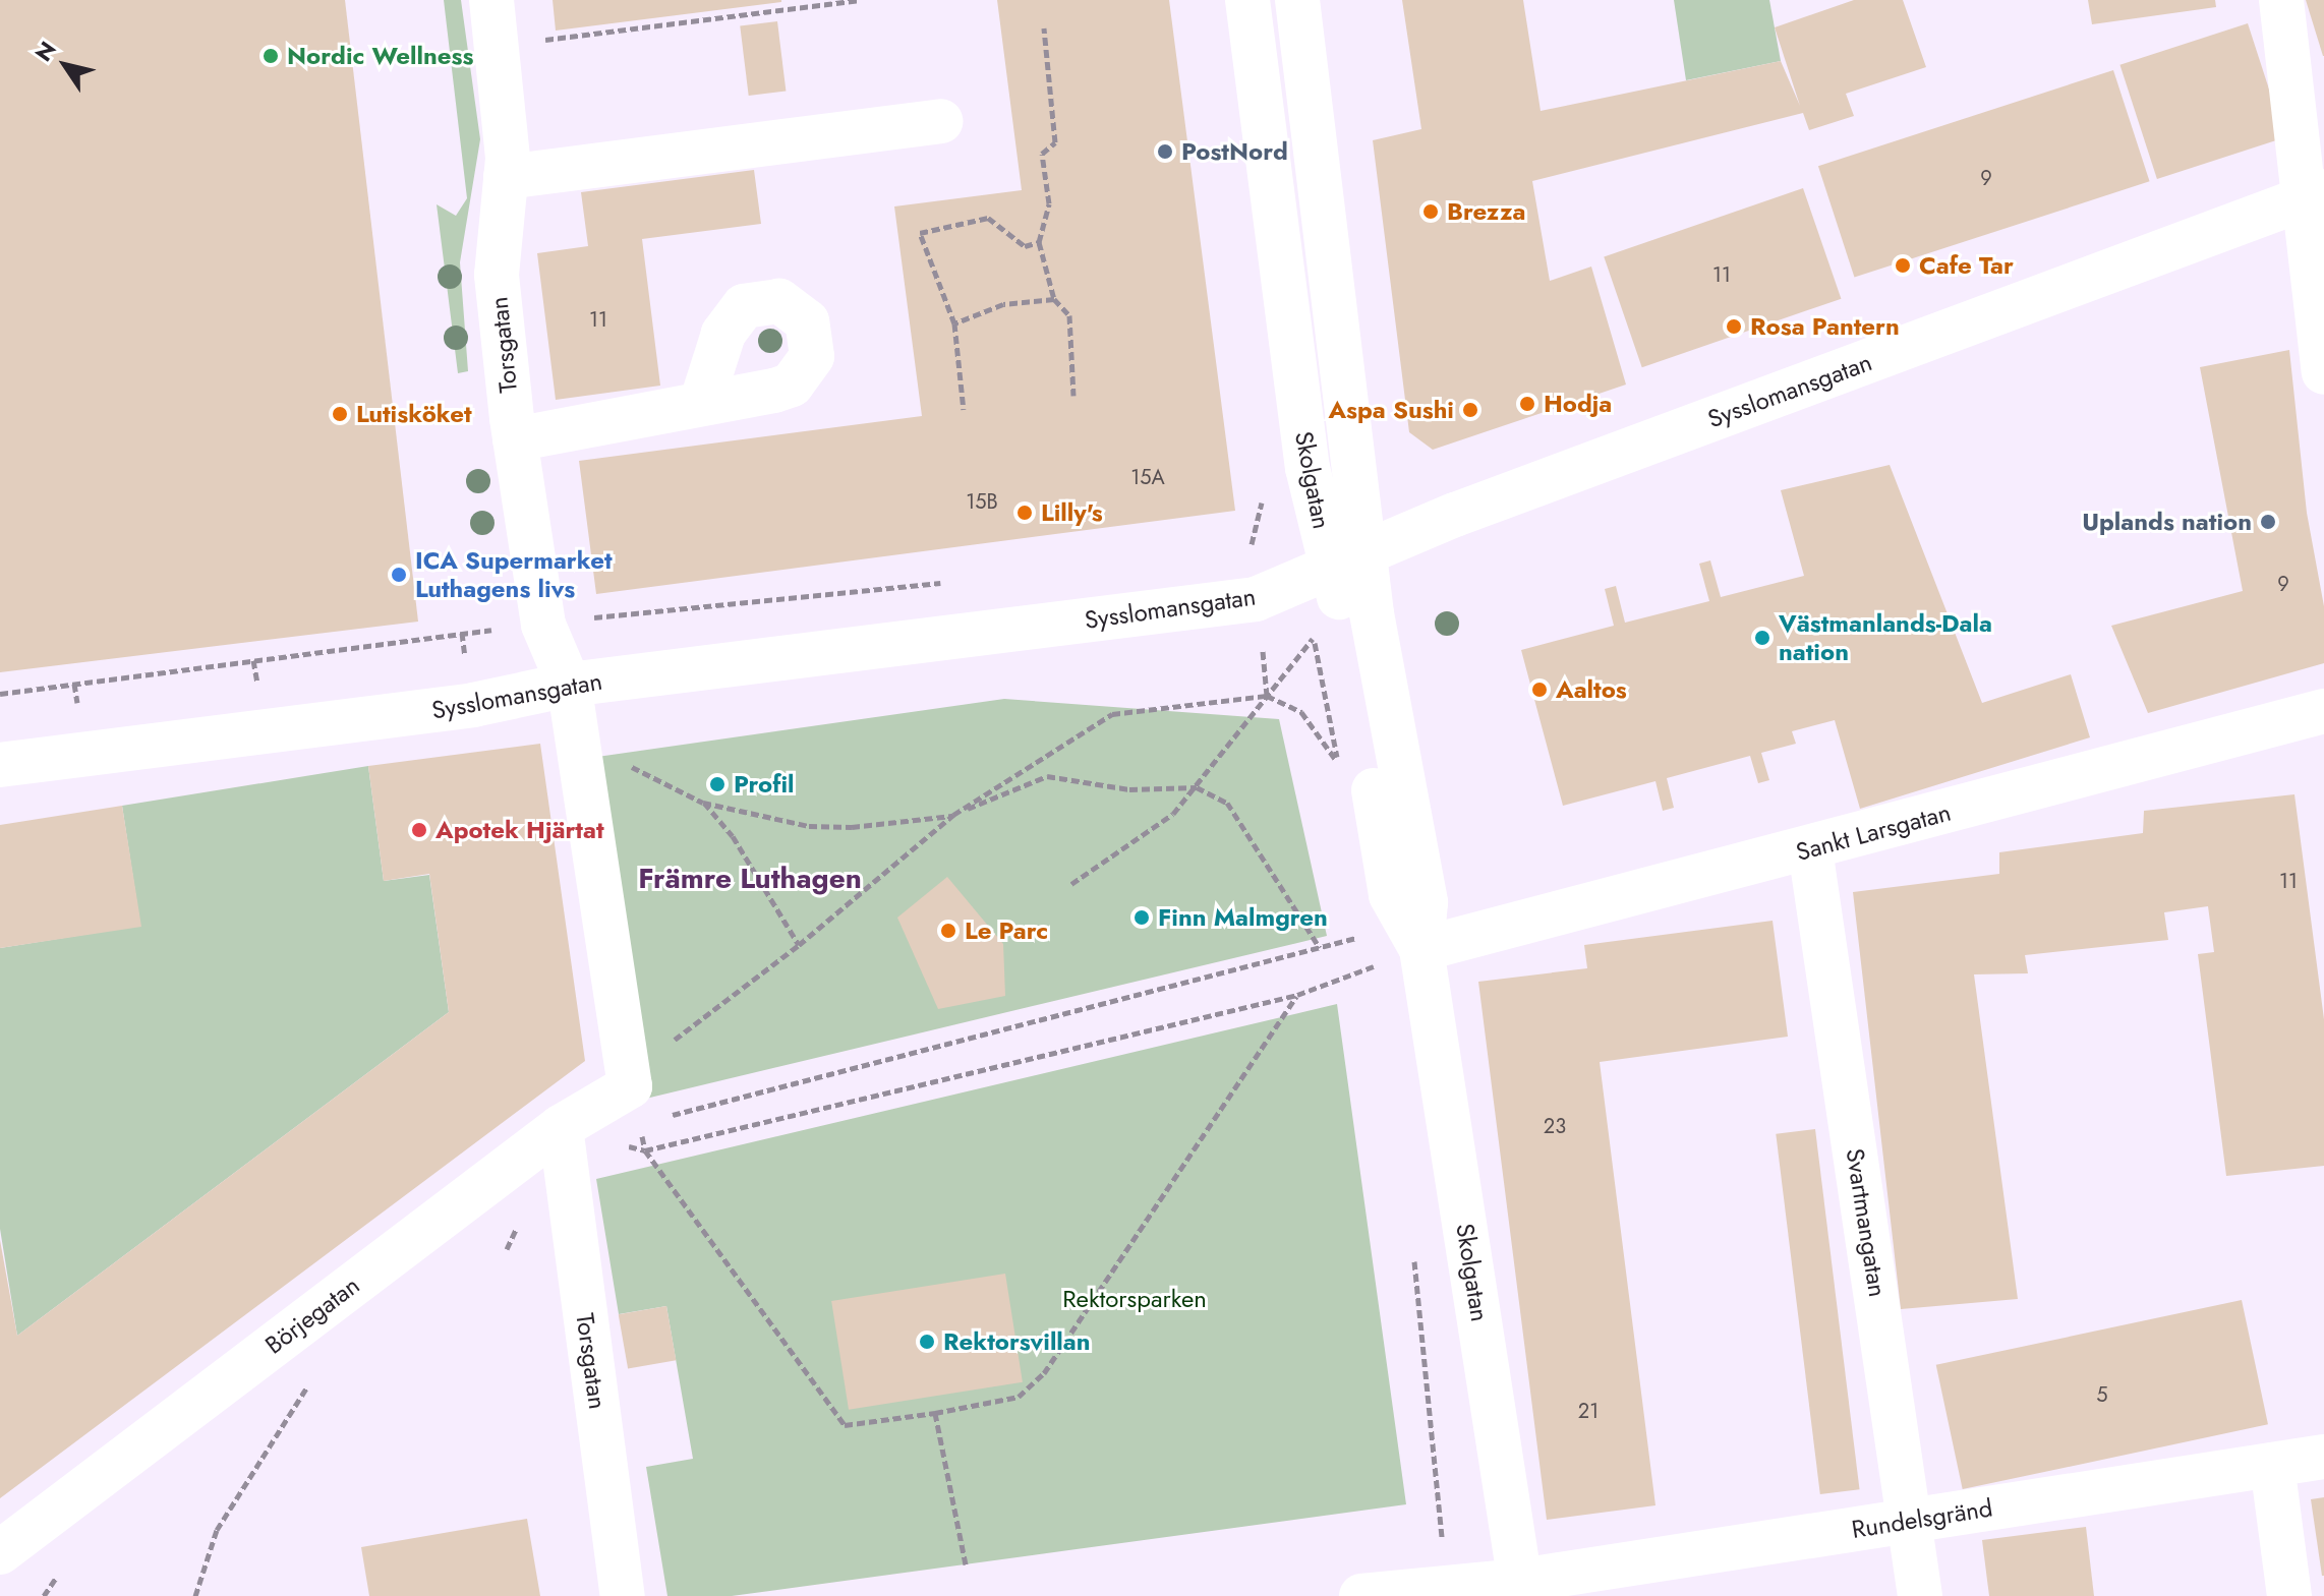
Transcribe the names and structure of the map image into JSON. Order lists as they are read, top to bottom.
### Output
{
  "streets": {
    "street": [
      "Torsgatan",
      "Sysslomansgatan",
      "Skolgatan",
      "Sankt Larsgatan",
      "Svartmangatan",
      "Börjegatan",
      "Rundelsgränd"
    ]
  },
  "crossings": [
    ["Torsgatan", "Sysslomansgatan"],
    ["Torsgatan", "Börjegatan"],
    ["Sysslomansgatan", "Skolgatan"],
    ["Skolgatan", "Sankt Larsgatan"],
    ["Skolgatan", "Rundelsgränd"],
    ["Sankt Larsgatan", "Svartmangatan"],
    ["Svartmangatan", "Rundelsgränd"]
  ],
  "districts": ["Främre Luthagen"],
  "parks": ["Rektorsparken"],
  "places": [
    "Nordic Wellness",
    "PostNord",
    "Brezza",
    "Cafe Tar",
    "Rosa Pantern",
    "Hodja",
    "Aspa Sushi",
    "Lutisköket",
    "Lilly's",
    "Uplands nation",
    "ICA Supermarket Luthagens livs",
    "Västmanlands-Dala nation",
    "Aaltos",
    "Profil",
    "Apotek Hjärtat",
    "Finn Malmgren",
    "Le Parc",
    "Rektorsvillan"
  ],
  "house_numbers": [
    "9",
    "11",
    "11",
    "15A",
    "15B",
    "9",
    "11",
    "23",
    "5",
    "21"
  ],
  "north": "top left"
}
